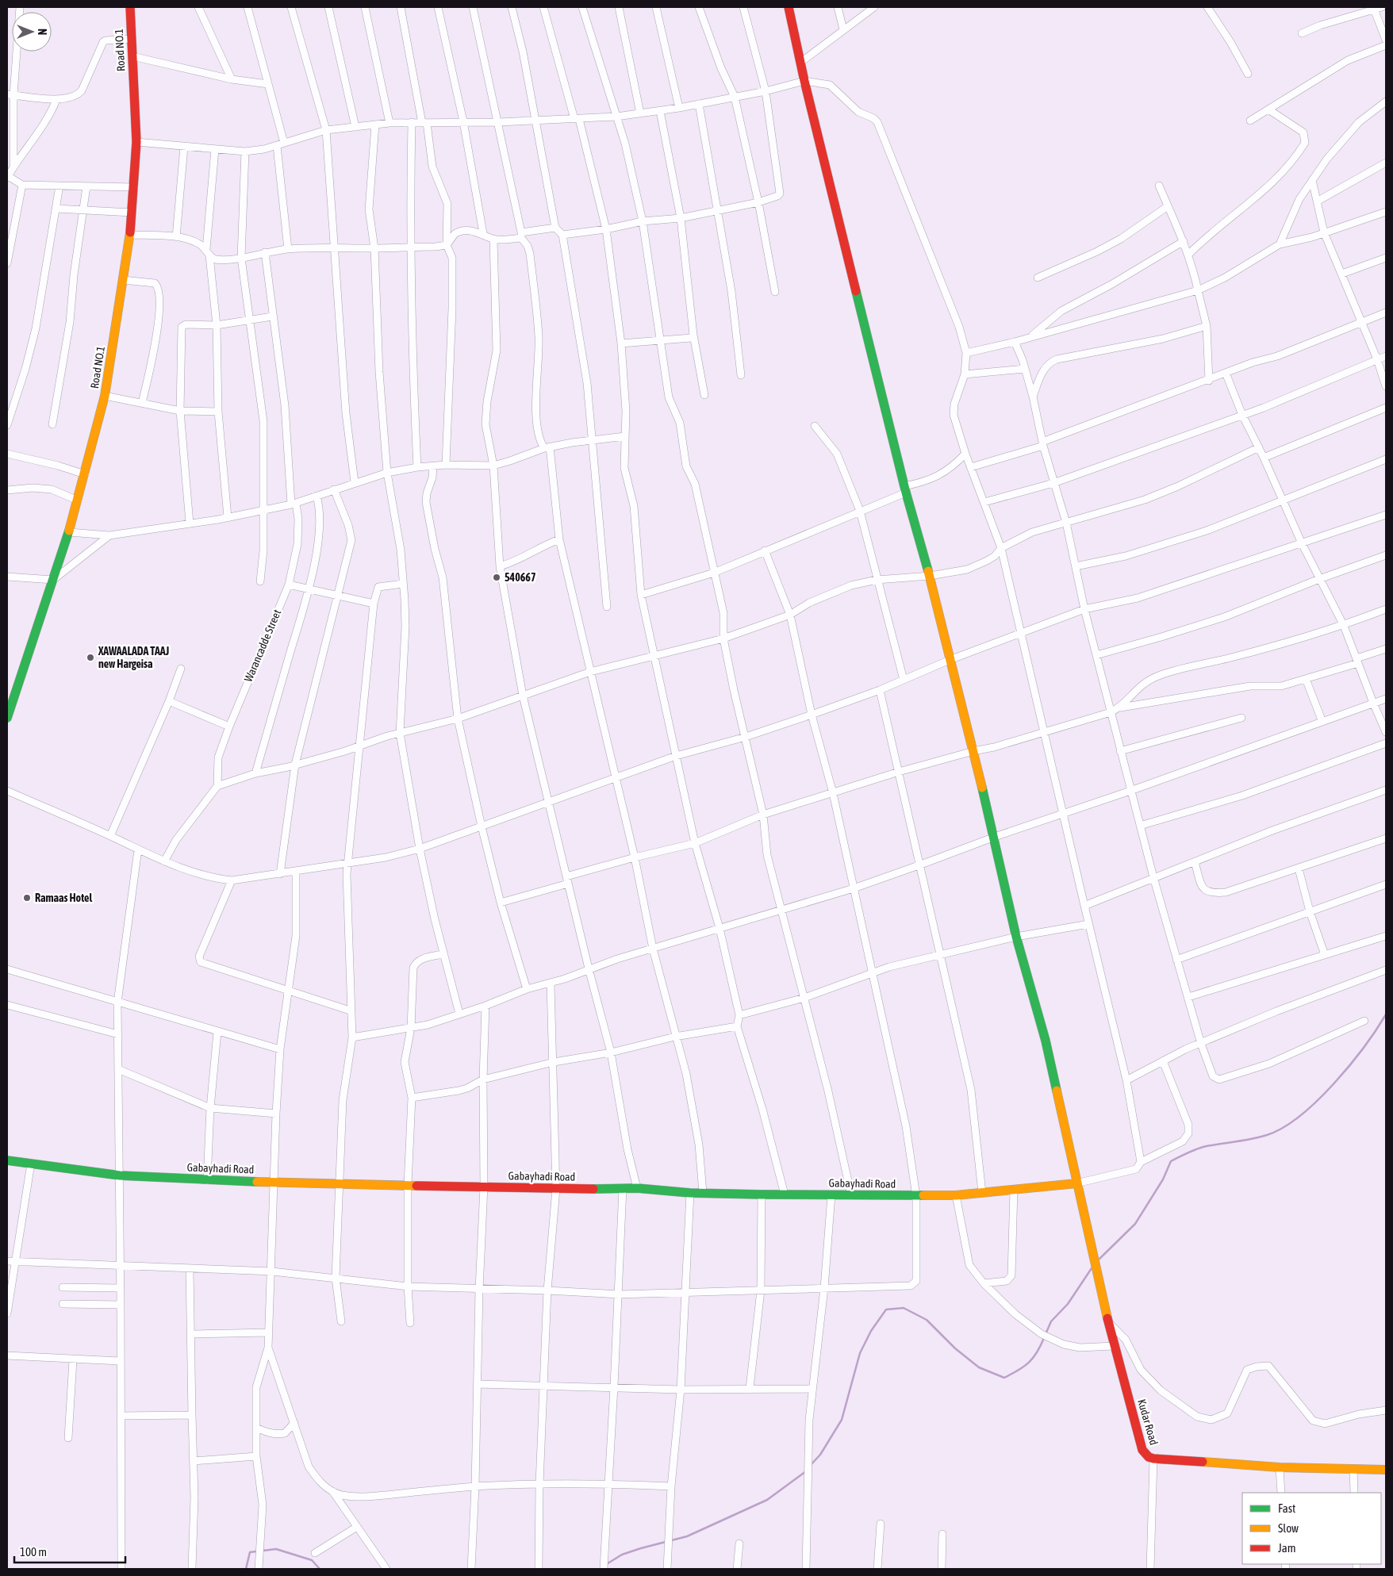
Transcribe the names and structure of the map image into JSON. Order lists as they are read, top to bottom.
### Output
{
  "streets": {
    "main road": ["Road NO.1", "Gabayhadi Road", "Kudar Road"],
    "street": ["Warancadde Street"]
  },
  "crossings": [
    ["Gabayhadi Road", "Kudar Road"]
  ],
  "places": ["540667", "XAWAALADA TAAJ new Hargeisa", "Ramaas Hotel"],
  "legend": ["Fast", "Slow", "Jam"],
  "scale_bar": "100 m",
  "north": "right"
}
